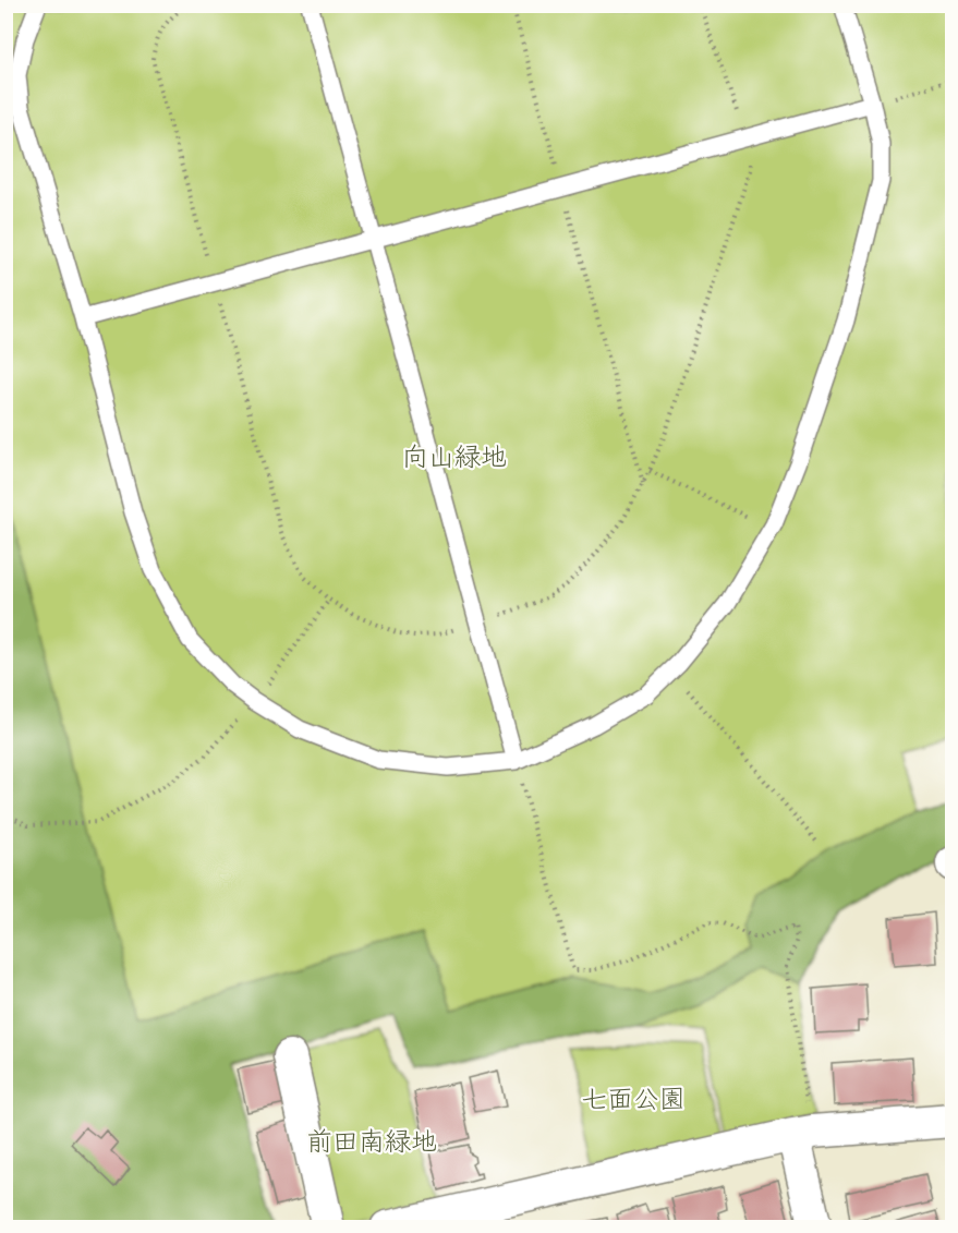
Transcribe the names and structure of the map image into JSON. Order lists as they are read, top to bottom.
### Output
{
  "parks": ["向山緑地", "七面公園", "前田南緑地"]
}
